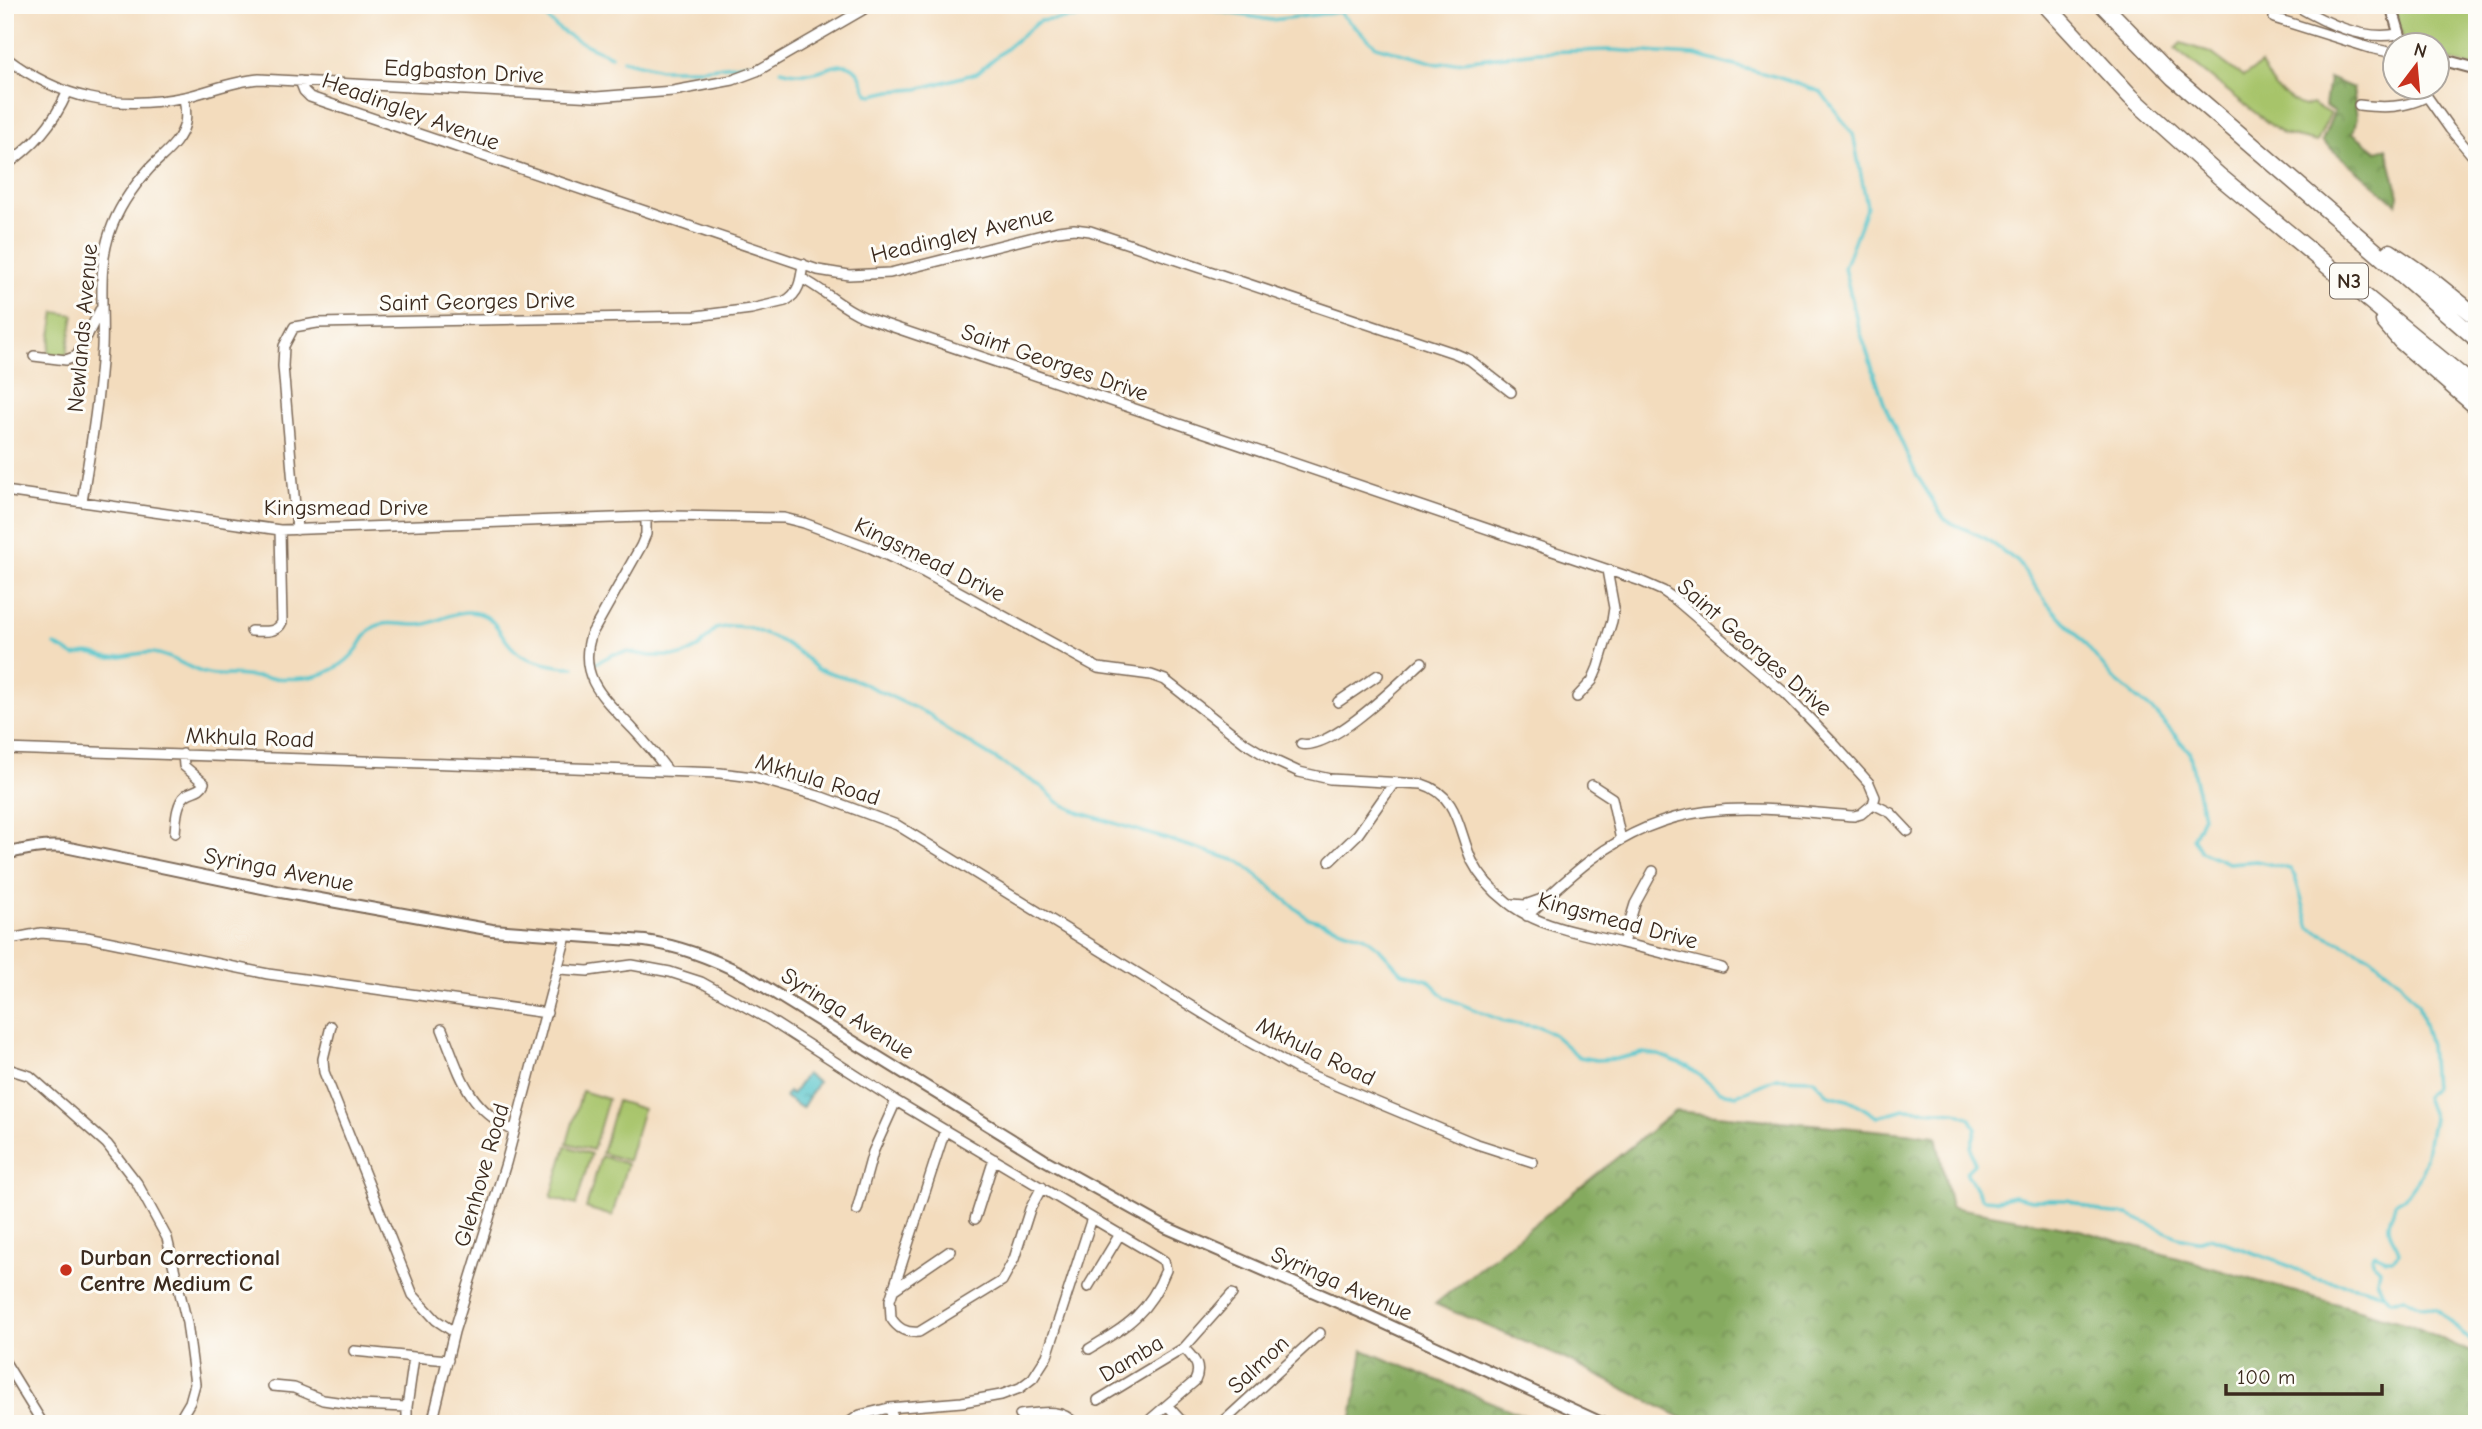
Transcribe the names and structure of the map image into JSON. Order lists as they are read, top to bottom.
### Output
{
  "streets": {
    "highway": ["N3"],
    "street": [
      "Edgbaston Drive",
      "Headingley Avenue",
      "Saint Georges Drive",
      "Newlands Avenue",
      "Kingsmead Drive",
      "Mkhula Road",
      "Syringa Avenue",
      "Glenhove Road",
      "Damba",
      "Salmon"
    ]
  },
  "crossings": [
    ["Edgbaston Drive", "Headingley Avenue"],
    ["Edgbaston Drive", "Newlands Avenue"],
    ["Saint Georges Drive", "Kingsmead Drive"],
    ["Newlands Avenue", "Kingsmead Drive"],
    ["Syringa Avenue", "Glenhove Road"]
  ],
  "places": ["Durban Correctional Centre Medium C"],
  "scale_bar": "100 m",
  "north": "top"
}
